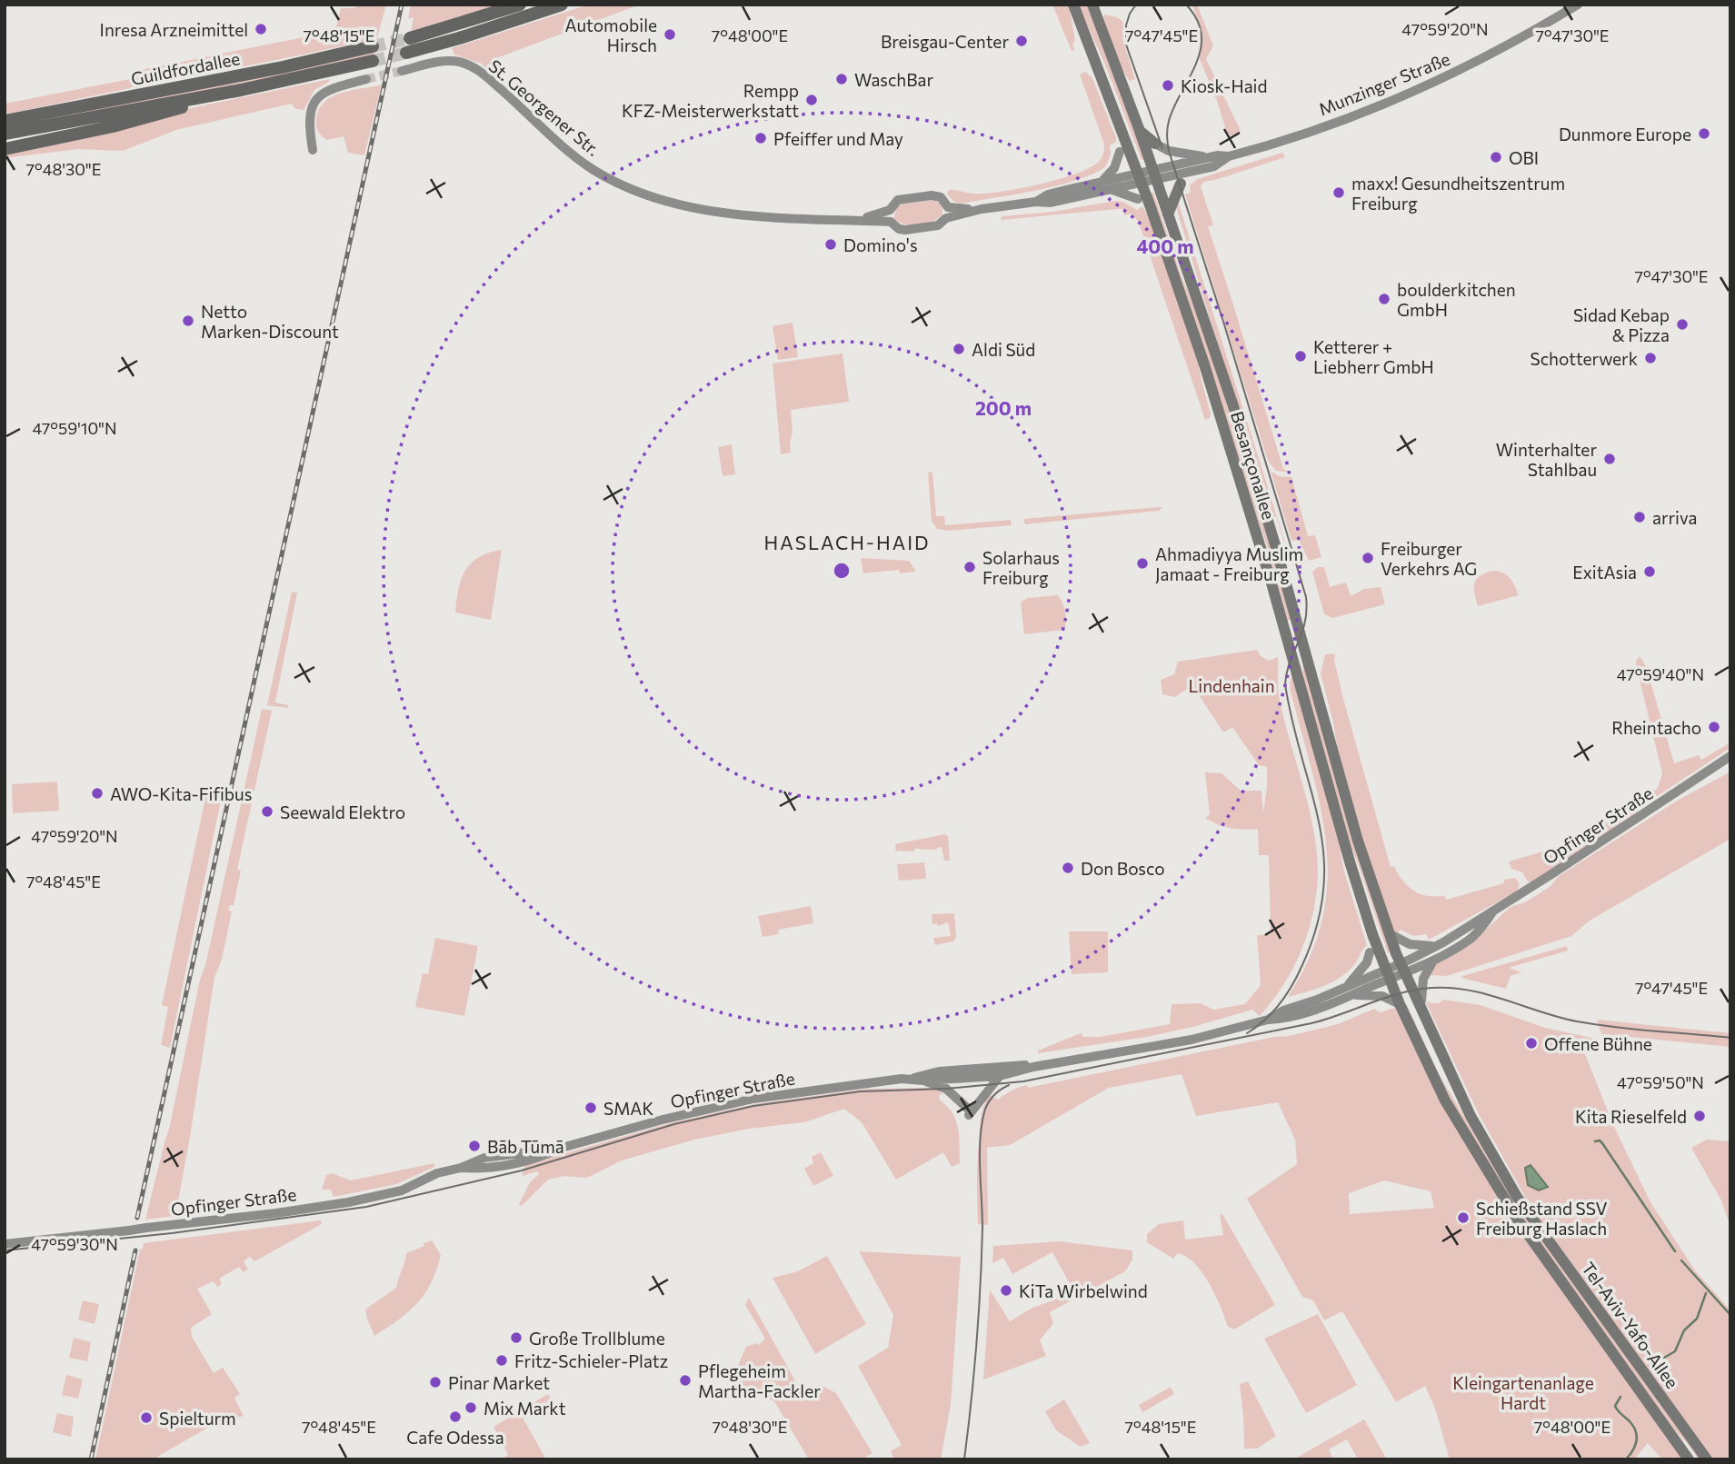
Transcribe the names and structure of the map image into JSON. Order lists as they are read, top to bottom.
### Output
{
  "streets": {
    "highway": ["Guildfordallee"],
    "main road": ["Besançonallee", "Tel-Aviv-Yafo-Allee"],
    "street": ["Munzinger Straße", "St. Georgener Str.", "Opfinger Straße"]
  },
  "crossings": [
    ["Munzinger Straße", "St. Georgener Str."],
    ["Munzinger Straße", "Besançonallee"],
    ["St. Georgener Str.", "Besançonallee"],
    ["Besançonallee", "Opfinger Straße"],
    ["Besançonallee", "Tel-Aviv-Yafo-Allee"],
    ["Opfinger Straße", "Tel-Aviv-Yafo-Allee"]
  ],
  "districts": ["HASLACH-HAID"],
  "parks": ["Lindenhain", "Kleingartenanlage Hardt"],
  "places": [
    "Inresa Arzneimittel",
    "Automobile Hirsch",
    "Breisgau-Center",
    "WaschBar",
    "Kiosk-Haid",
    "Rempp KFZ-Meisterwerkstatt",
    "Dunmore Europe",
    "Pfeiffer und May",
    "OBI",
    "maxx! Gesundheitszentrum Freiburg",
    "Domino's",
    "boulderkitchen GmbH",
    "Netto Marken-Discount",
    "Sidad Kebap & Pizza",
    "Aldi Süd",
    "Ketterer + Liebherr GmbH",
    "Schotterwerk",
    "Winterhalter Stahlbau",
    "arriva",
    "Freiburger Verkehrs AG",
    "Ahmadiyya Muslim Jamaat - Freiburg",
    "Solarhaus Freiburg",
    "ExitAsia",
    "Rheintacho",
    "AWO-Kita-Fifibus",
    "Seewald Elektro",
    "Don Bosco",
    "Offene Bühne",
    "SMAK",
    "Kita Rieselfeld",
    "Bāb Tūmā",
    "Schießstand SSV Freiburg Haslach",
    "KiTa Wirbelwind",
    "Große Trollblume",
    "Fritz-Schieler-Platz",
    "Pflegeheim Martha-Fackler",
    "Pinar Market",
    "Mix Markt",
    "Cafe Odessa",
    "Spielturm"
  ],
  "coordinates": [
    "47°59'20\"N",
    "7°47'30\"E",
    "7°48'15\"E",
    "7°48'00\"E",
    "7°47'45\"E",
    "7°48'30\"E",
    "47°59'10\"N",
    "47°59'40\"N",
    "7°48'45\"E",
    "47°59'50\"N",
    "47°59'30\"N"
  ],
  "rings": ["400 m", "200 m"]
}
